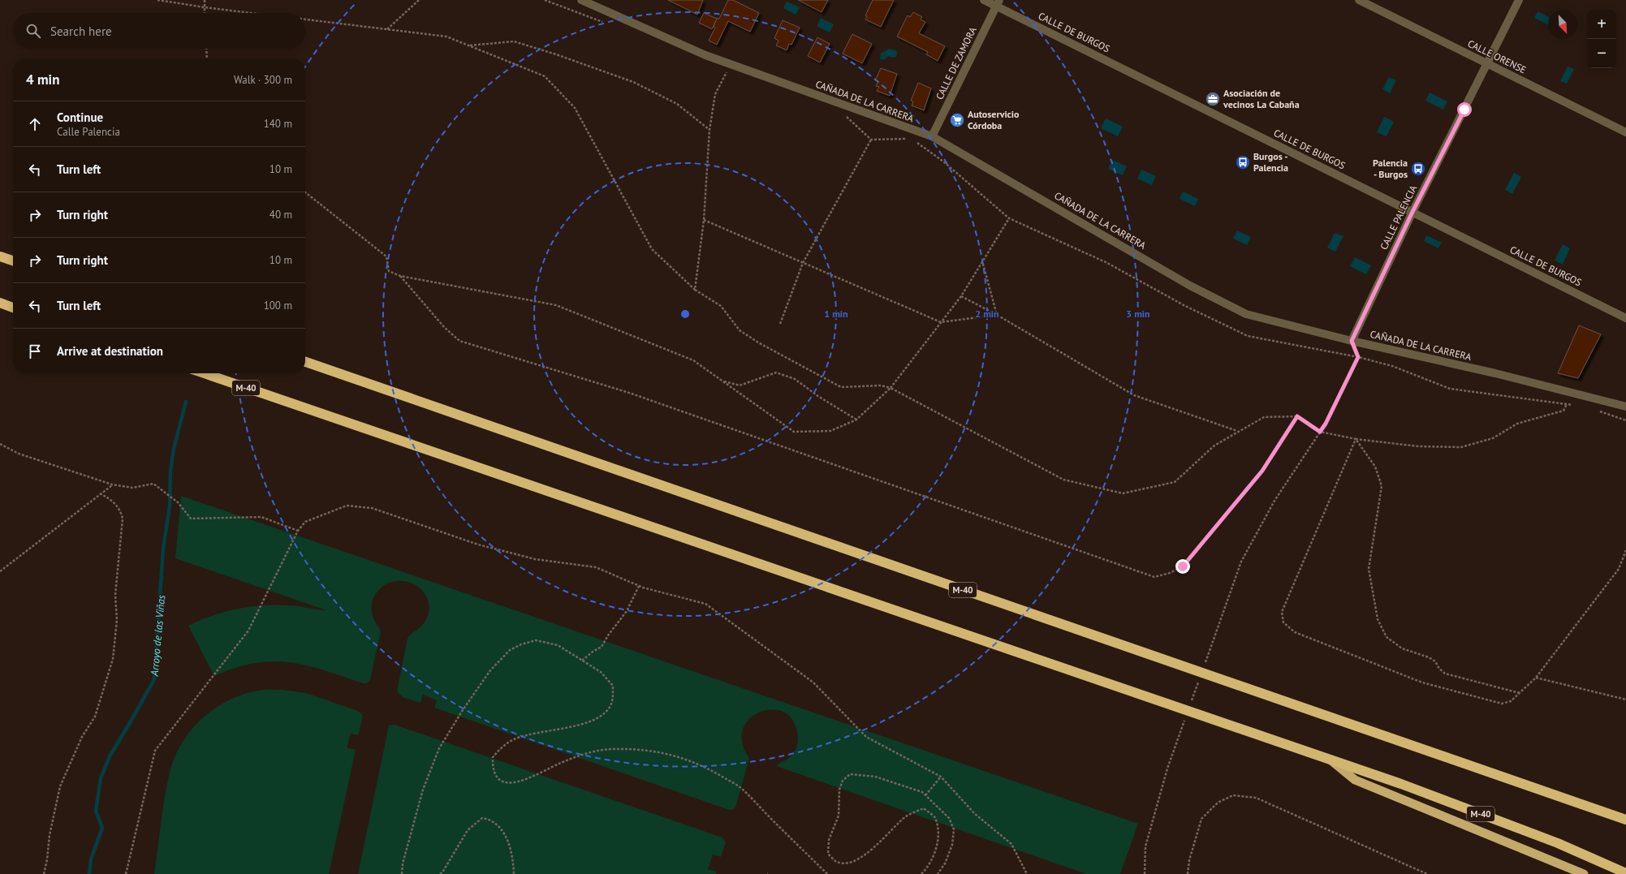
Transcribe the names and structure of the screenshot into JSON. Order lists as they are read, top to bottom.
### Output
{
  "streets": {
    "highway": ["M-40"],
    "street": [
      "CALLE DE BURGOS",
      "CALLE ORENSE",
      "CALLE DE ZAMORA",
      "CAÑADA DE LA CARRERA",
      "CALLE PALENCIA"
    ]
  },
  "crossings": [
    ["CALLE DE BURGOS", "CALLE DE ZAMORA"],
    ["CALLE DE BURGOS", "CALLE PALENCIA"],
    ["CALLE ORENSE", "CALLE PALENCIA"],
    ["CALLE DE ZAMORA", "CAÑADA DE LA CARRERA"],
    ["CAÑADA DE LA CARRERA", "CALLE PALENCIA"]
  ],
  "water": ["Arroyo de las Viñas"],
  "places": {
    "office": ["Asociación de vecinos La Cabaña"],
    "supermarket": ["Autoservicio Córdoba"],
    "bus stop": ["Burgos - Palencia", "Palencia - Burgos"]
  },
  "north": "bottom right",
  "page": {
    "map_buttons": ["+", "−"],
    "search": "Search here",
    "heading": ["4 min", "Walk · 300 m"],
    "list": [
      ["Continue", "Calle Palencia", "140 m"],
      ["Turn left", "10 m"],
      ["Turn right", "40 m"],
      ["Turn right", "10 m"],
      ["Turn left", "100 m"],
      "Arrive at destination"
    ]
  },
  "rings": ["1 min", "2 min", "3 min"]
}
